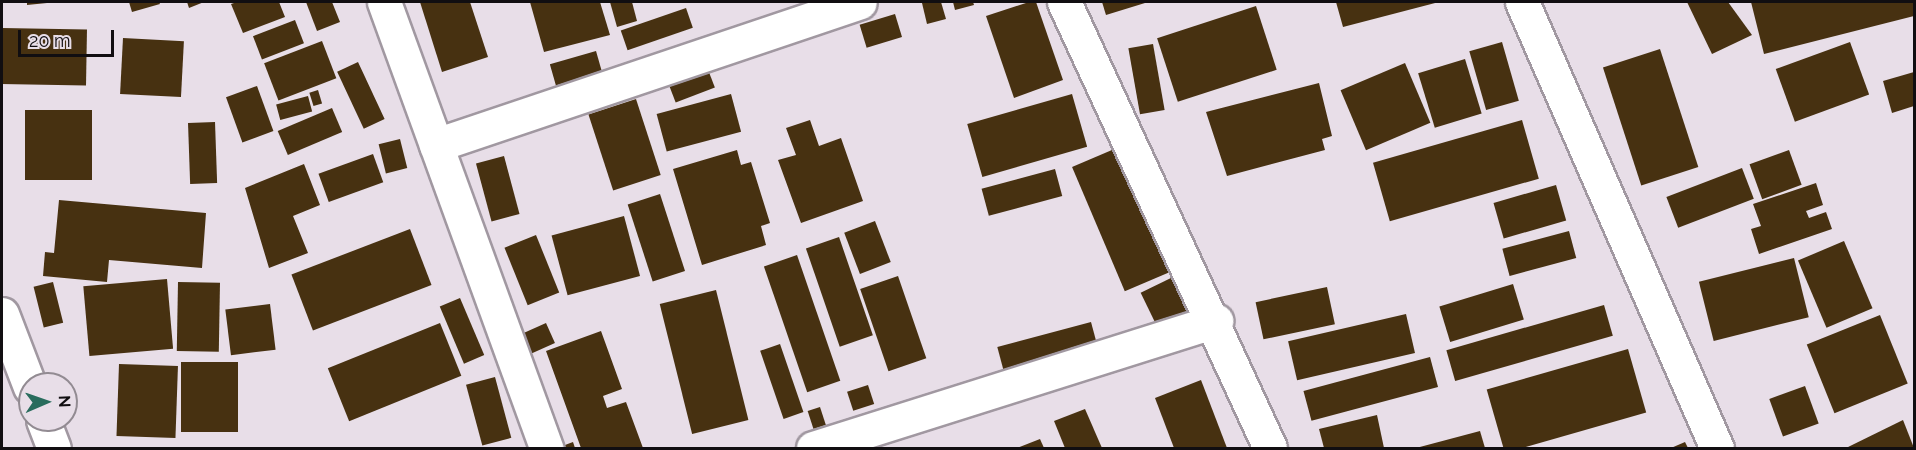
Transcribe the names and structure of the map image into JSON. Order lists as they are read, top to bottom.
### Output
{
  "scale_bar": "20 m",
  "north": "right"
}
